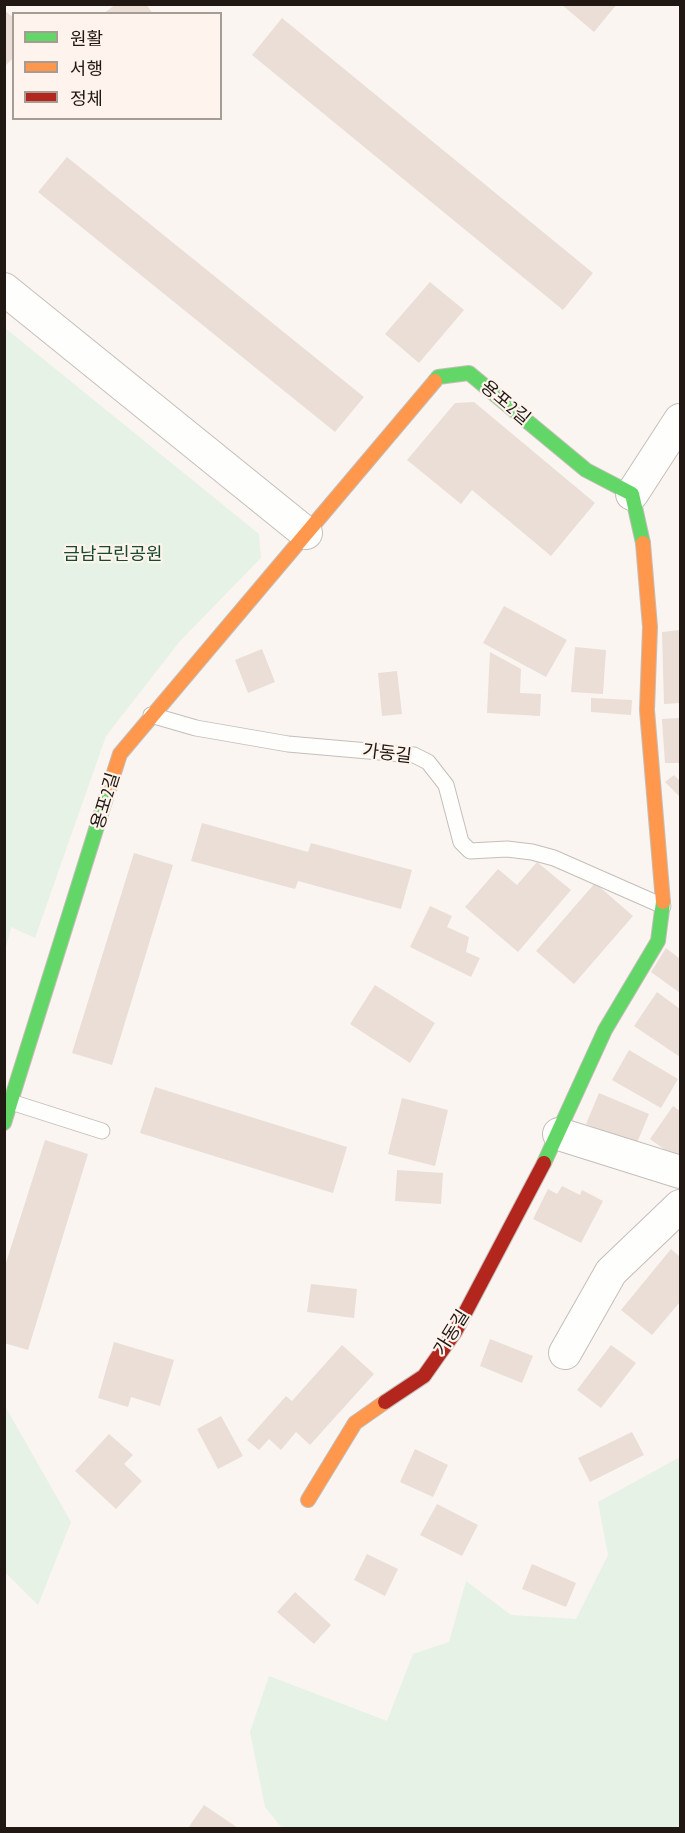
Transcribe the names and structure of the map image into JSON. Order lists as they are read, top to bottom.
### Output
{
  "streets": {
    "street": ["용포2길", "가동길"]
  },
  "crossings": [
    ["용포2길", "가동길"]
  ],
  "parks": ["금남근린공원"],
  "legend": ["원활", "서행", "정체"]
}
